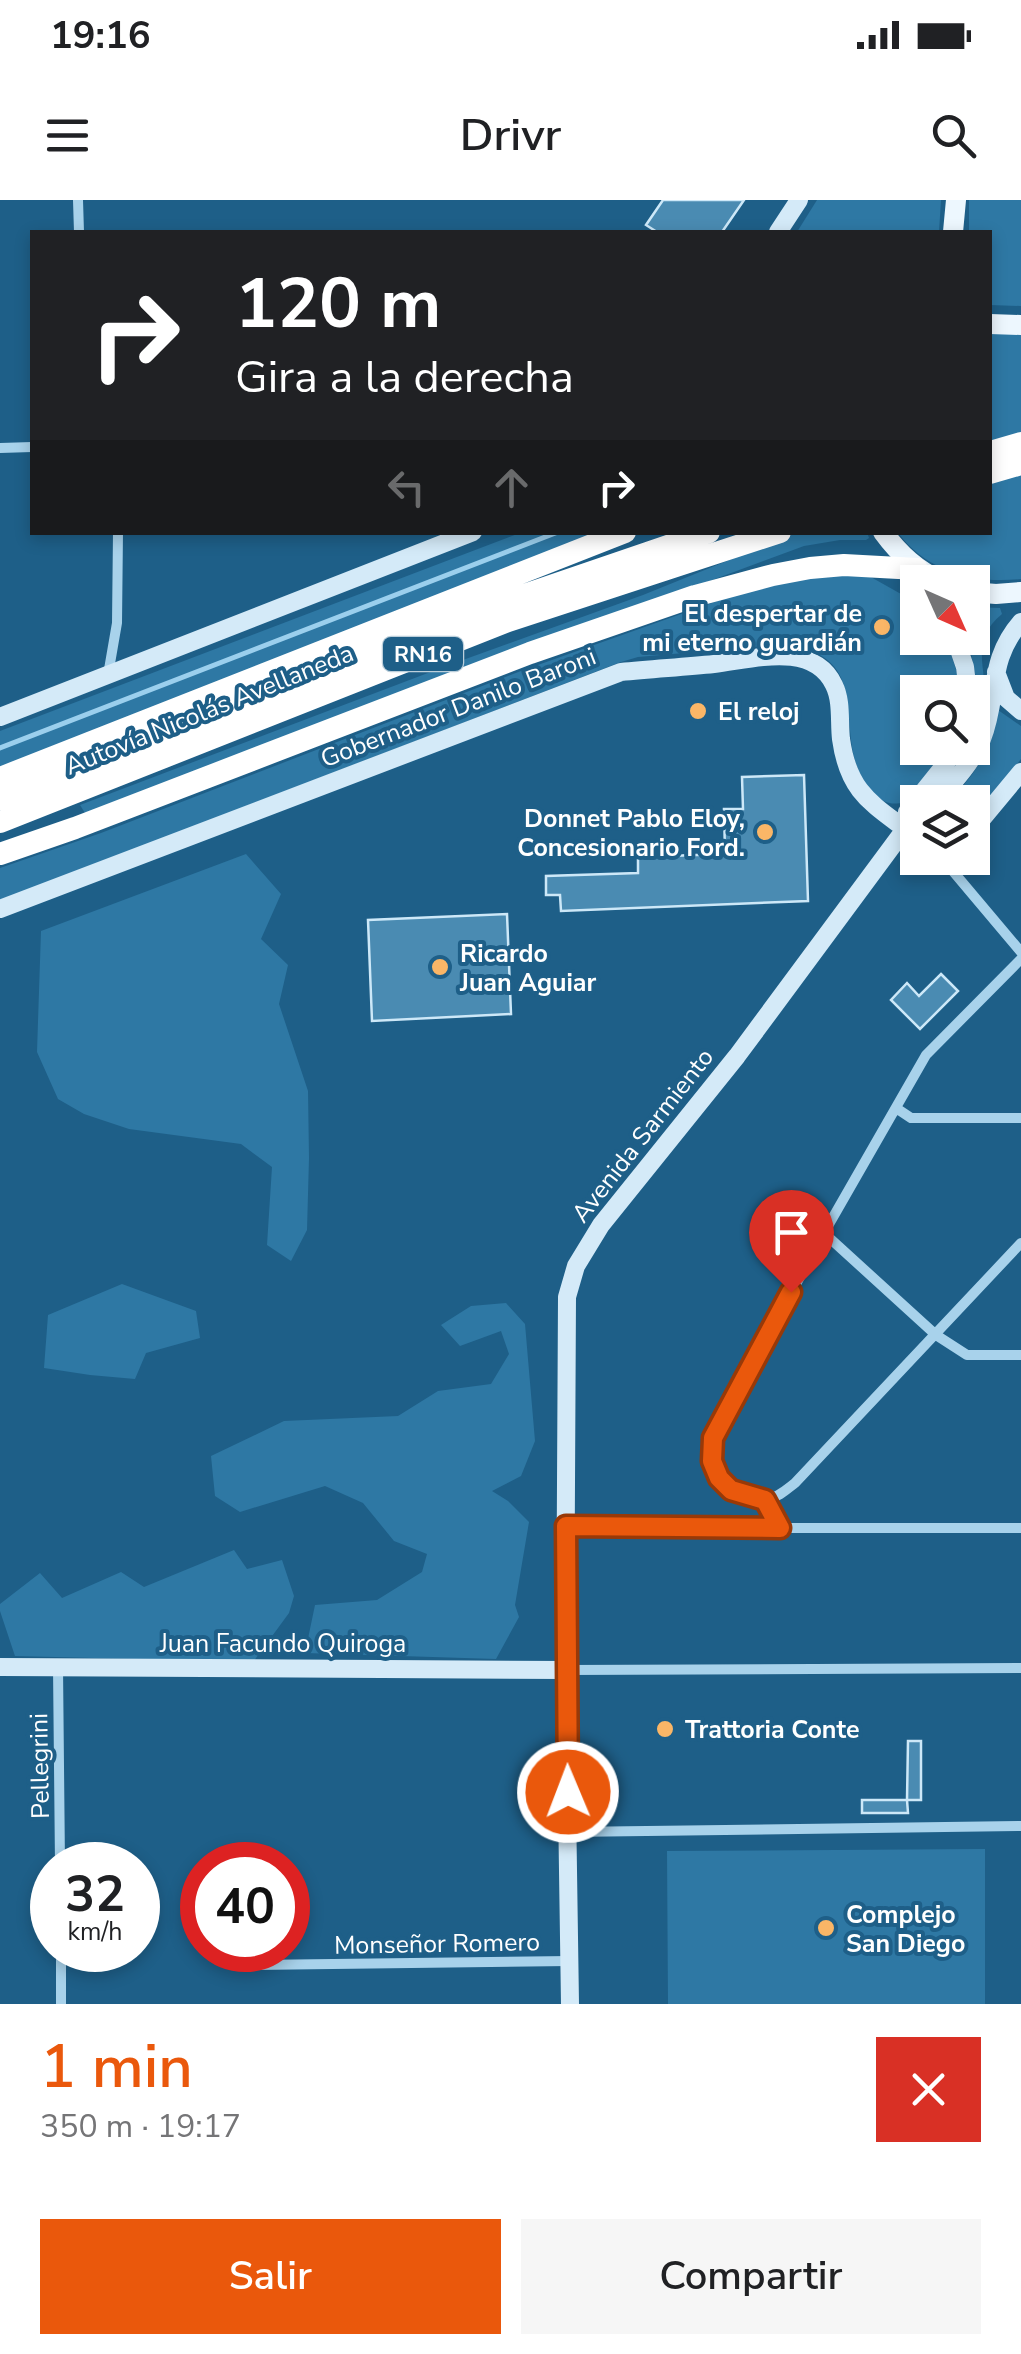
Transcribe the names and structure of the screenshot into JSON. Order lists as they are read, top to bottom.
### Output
{
  "streets": {
    "highway": ["RN16", "Autovía Nicolás Avellaneda"],
    "street": [
      "Gobernador Danilo Baroni",
      "Avenida Sarmiento",
      "Juan Facundo Quiroga",
      "Pellegrini",
      "Monseñor Romero"
    ]
  },
  "crossings": [
    ["Avenida Sarmiento", "Juan Facundo Quiroga"],
    ["Avenida Sarmiento", "Monseñor Romero"],
    ["Juan Facundo Quiroga", "Pellegrini"]
  ],
  "places": [
    "El despertar de mi eterno guardián",
    "El reloj",
    "Donnet Pablo Eloy, Concesionario Ford.",
    "Ricardo Juan Aguiar",
    "Trattoria Conte",
    "Complejo San Diego"
  ],
  "north": "bottom right",
  "page": {
    "status": "19:16",
    "header": "Drivr",
    "turn": ["120 m", "Gira a la derecha"],
    "speed": "32 km/h",
    "limit": "40",
    "heading": ["1 min", "350 m · 19:17"],
    "buttons": ["Salir", "Compartir"]
  }
}
